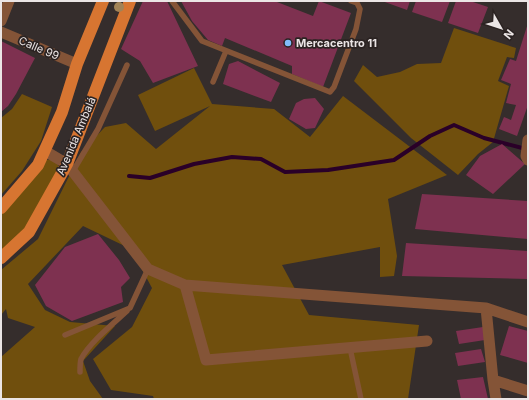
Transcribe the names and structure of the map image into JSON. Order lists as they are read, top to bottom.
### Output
{
  "streets": {
    "main road": ["Avenida Ambalá"],
    "street": ["Calle 99"]
  },
  "crossings": [
    ["Calle 99", "Avenida Ambalá"]
  ],
  "places": ["Mercacentro 11"],
  "north": "bottom right"
}
